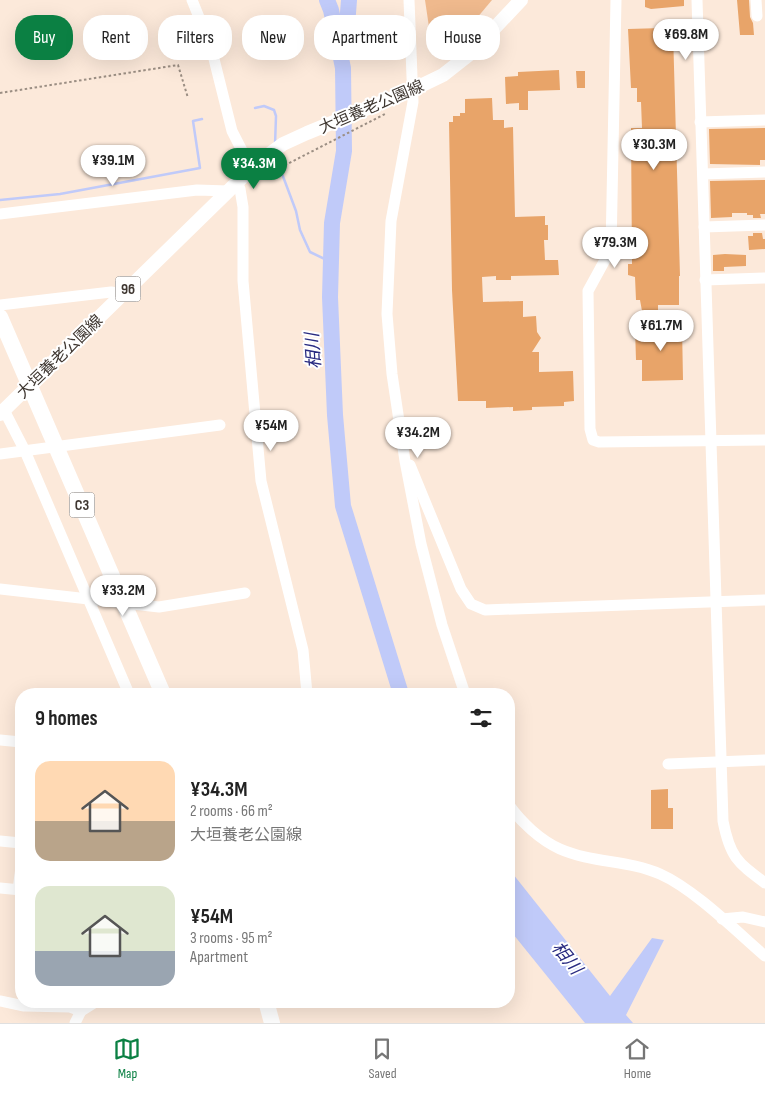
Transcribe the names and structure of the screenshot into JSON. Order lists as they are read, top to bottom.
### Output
{
  "streets": {
    "highway": ["C3"],
    "main road": ["大垣養老公園線", "96"]
  },
  "water": ["相川"],
  "page": {
    "chip": [
      "Buy",
      "Rent",
      "Filters",
      "New",
      "Apartment",
      "House"
    ],
    "price": [
      "¥69.8M",
      "¥30.3M",
      "¥39.1M",
      "¥34.3M",
      "¥79.3M",
      "¥61.7M",
      "¥54M",
      "¥34.2M",
      "¥33.2M"
    ],
    "heading": "9 homes",
    "list": [
      {
        "name": "¥34.3M",
        "note": "2 rooms · 66 m² · 大垣養老公園線"
      },
      {
        "name": "¥54M",
        "note": "3 rooms · 95 m² · Apartment"
      }
    ],
    "tabs": ["Map", "Saved", "Home"]
  }
}
